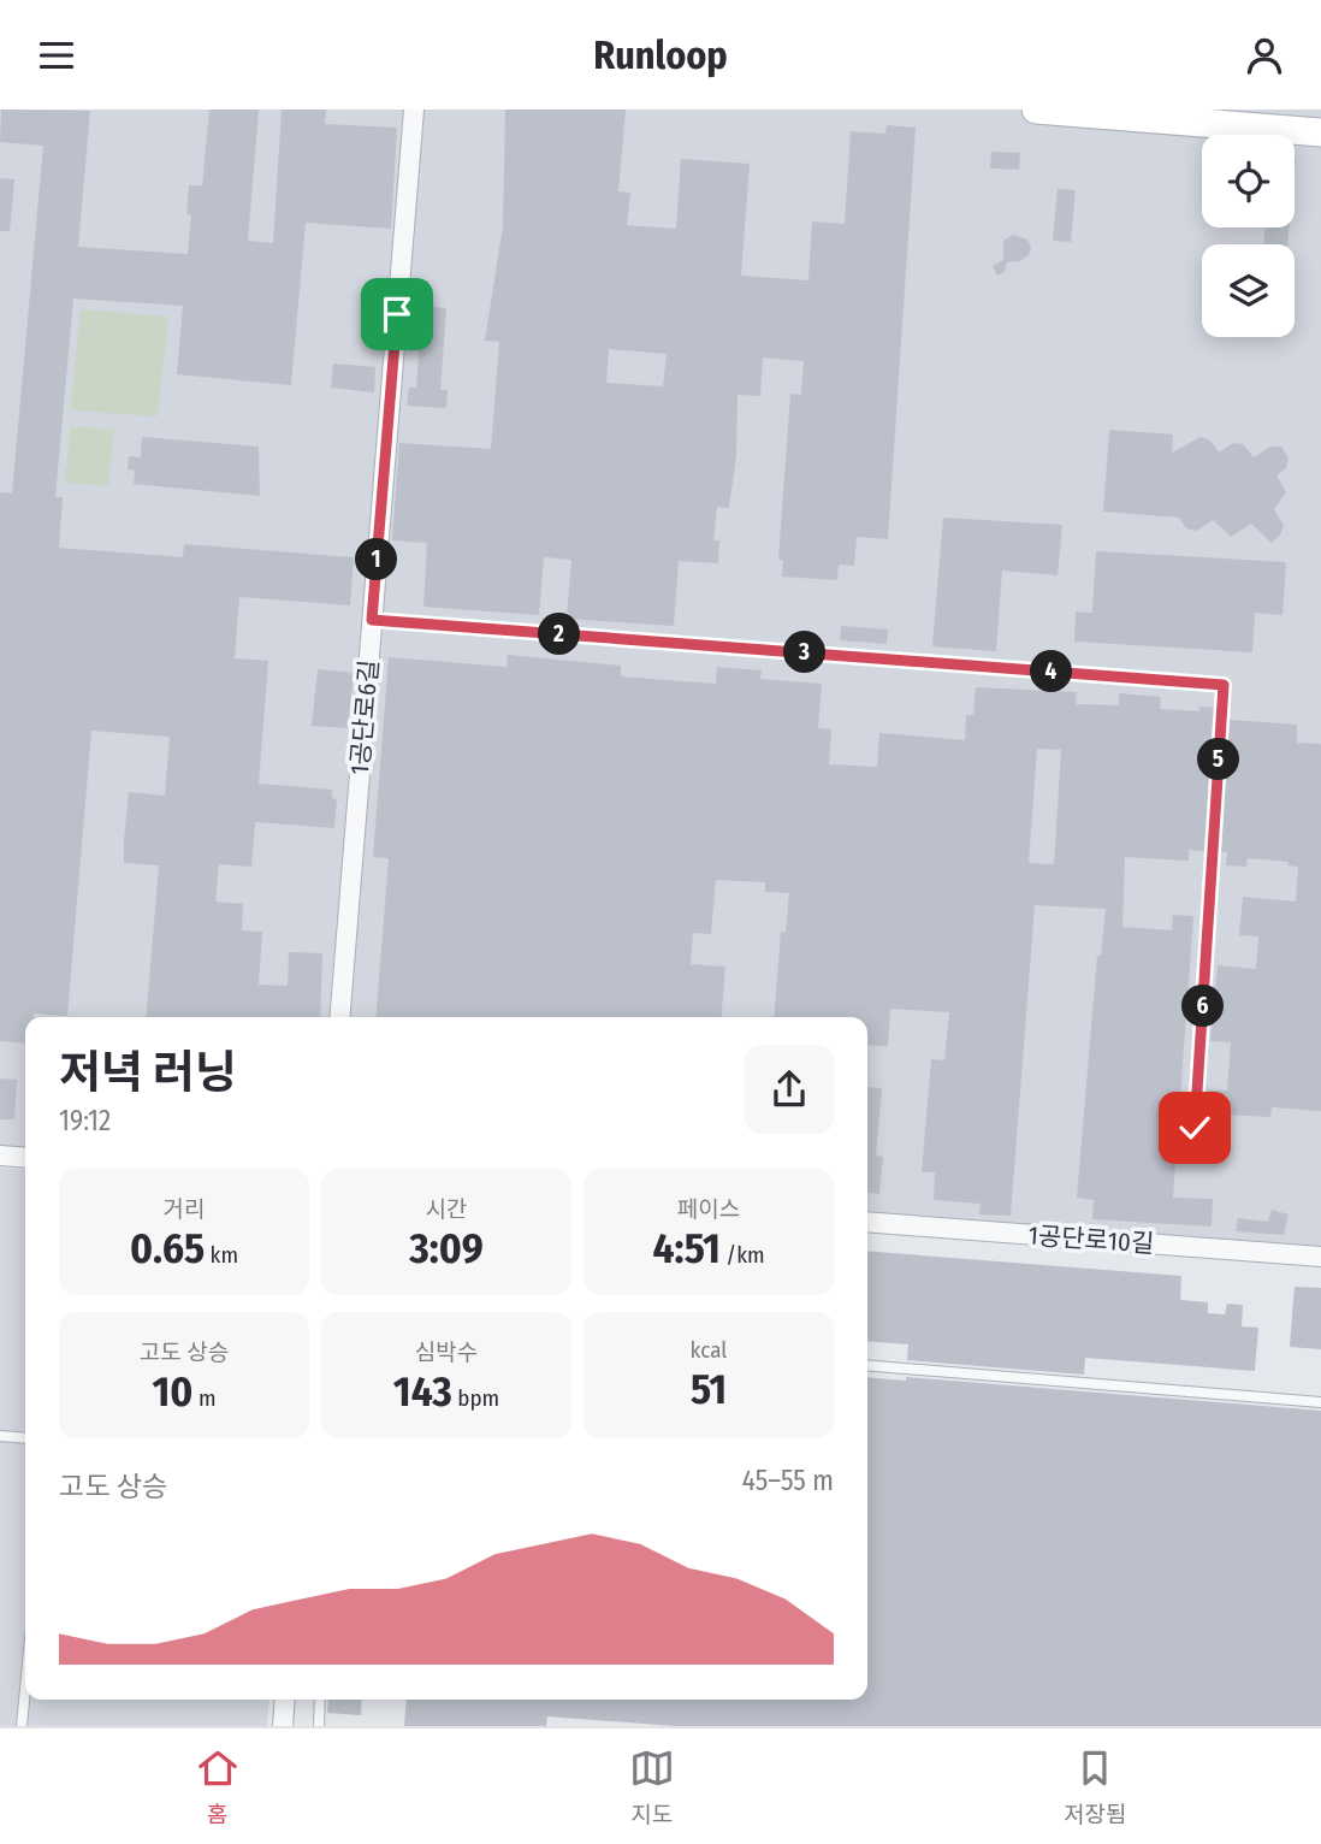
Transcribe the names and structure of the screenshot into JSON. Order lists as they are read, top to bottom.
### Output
{
  "streets": {
    "street": ["1공단로6길", "1공단로10길"]
  },
  "page": {
    "header": "Runloop",
    "pins": [
      "1",
      "2",
      "3",
      "4",
      "5",
      "6"
    ],
    "heading": ["저녁 러닝", "19:12"],
    "stats": [
      ["거리", "0.65 km"],
      ["시간", "3:09"],
      ["페이스", "4:51 /km"],
      ["고도 상승", "10 m"],
      ["심박수", "143 bpm"],
      ["kcal", "51"]
    ],
    "chart": ["고도 상승", "45–55 m"],
    "tabs": ["홈", "지도", "저장됨"]
  }
}
